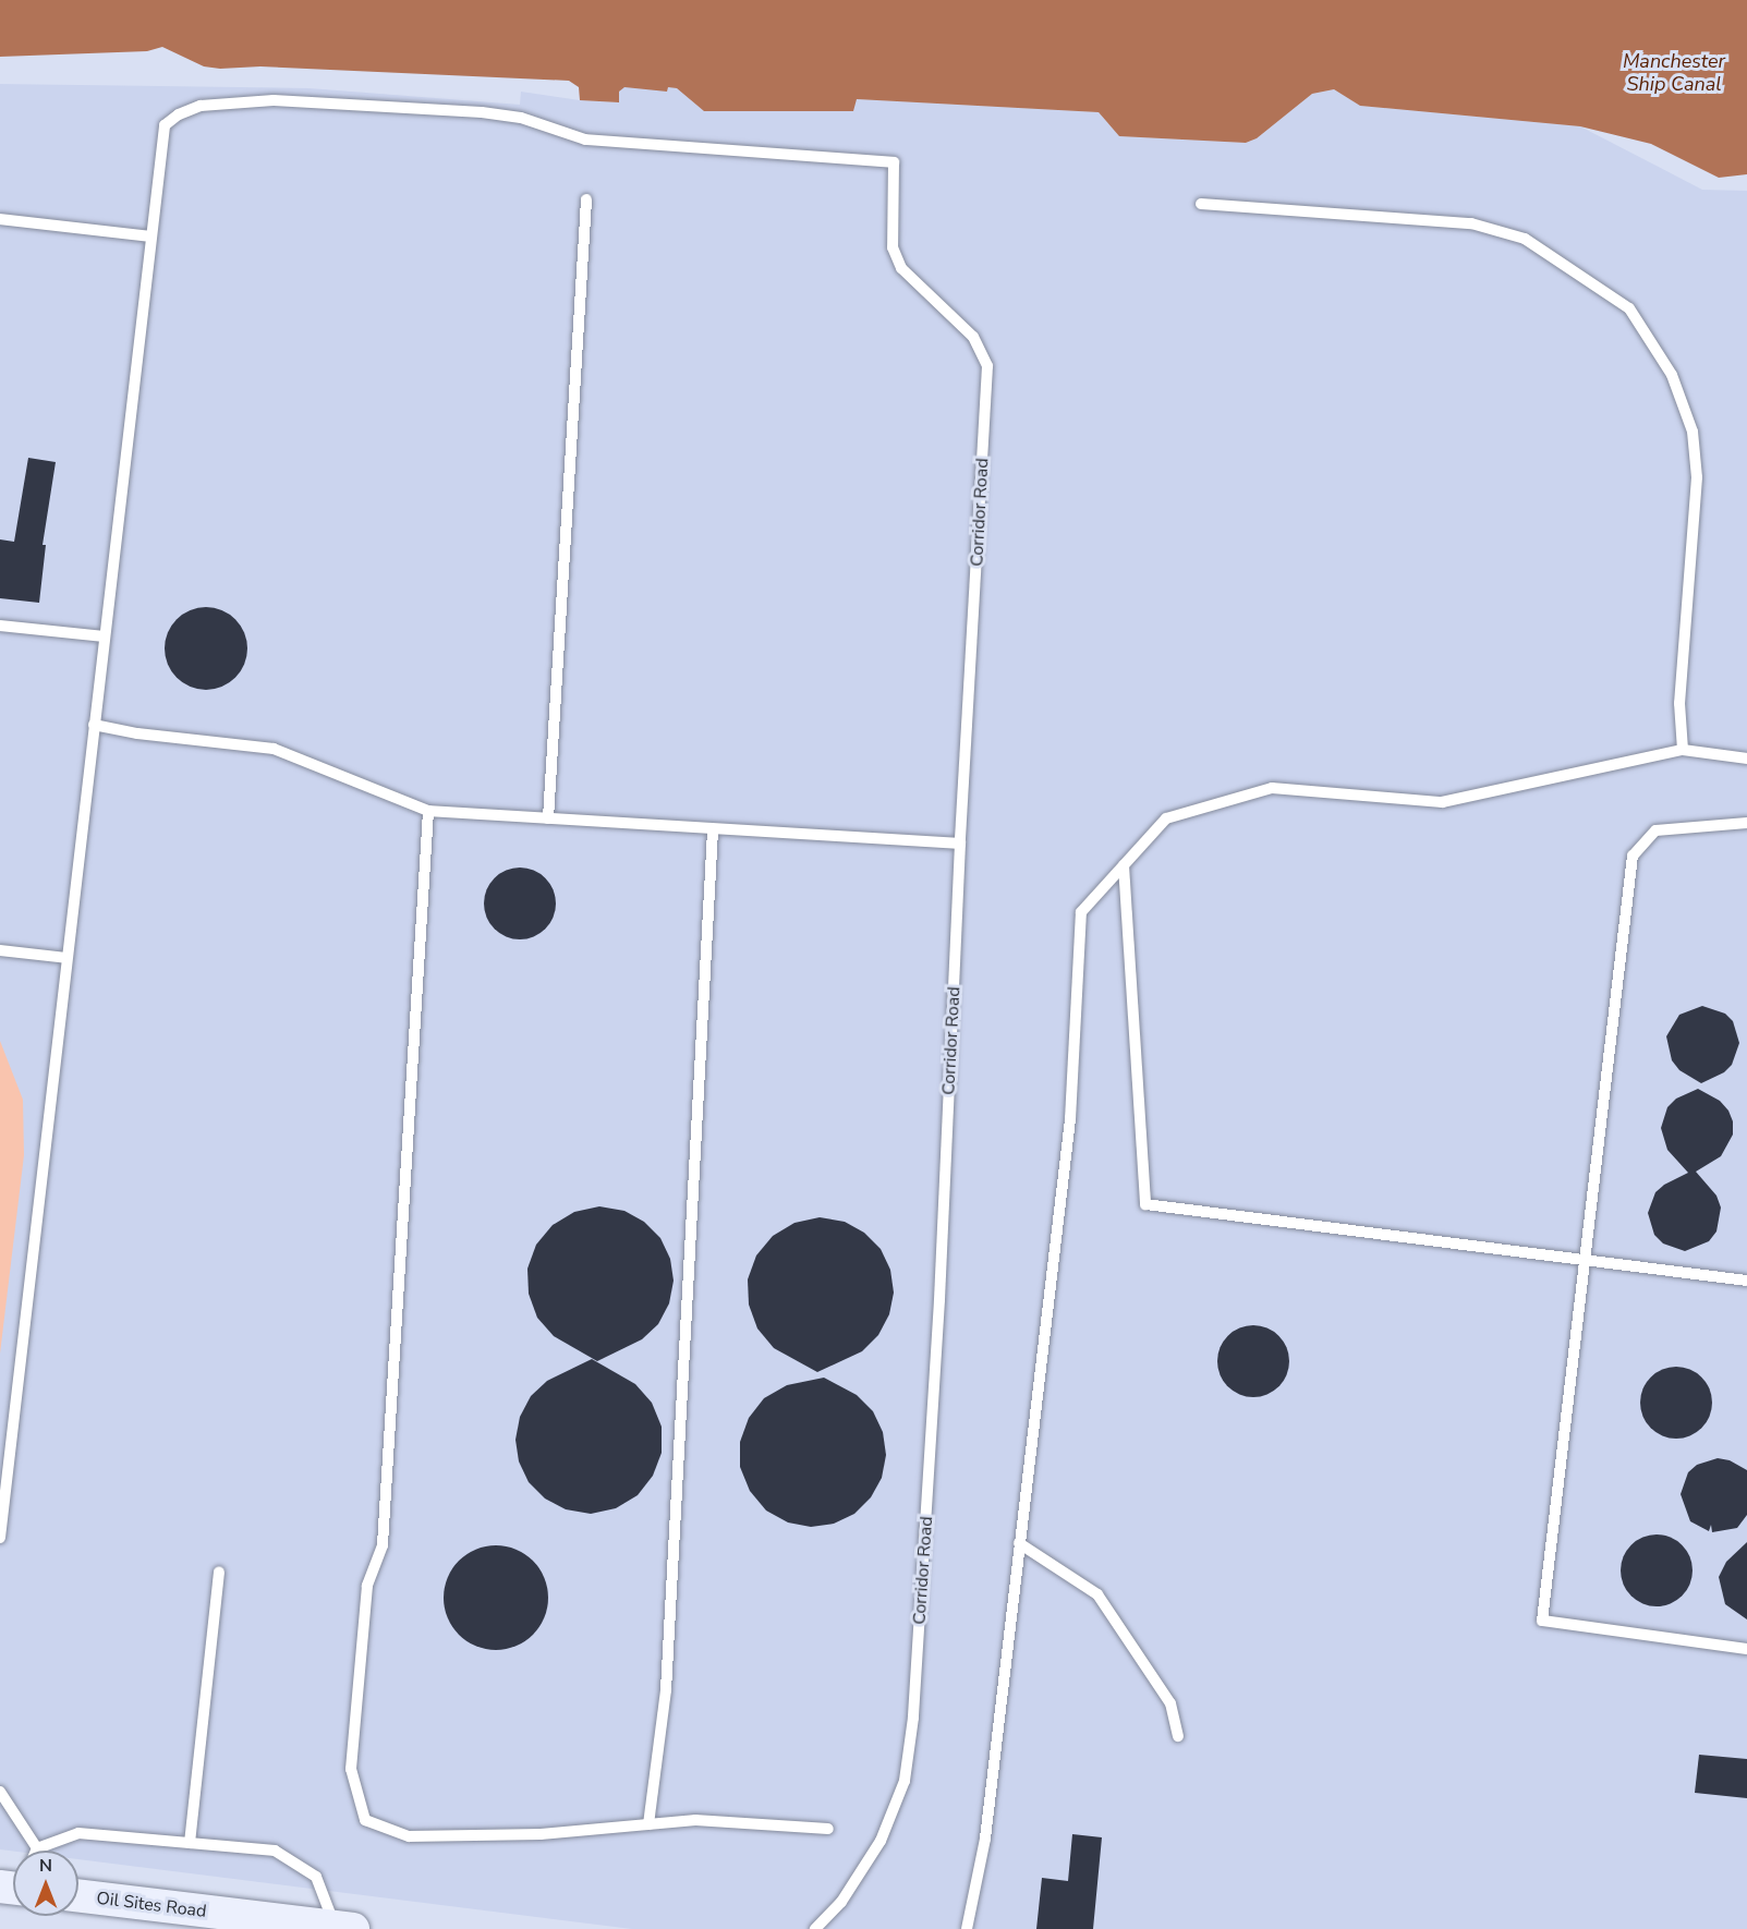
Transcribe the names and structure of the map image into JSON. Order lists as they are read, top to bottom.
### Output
{
  "streets": {
    "street": ["Oil Sites Road"],
    "lane": ["Corridor Road"]
  },
  "water": ["Manchester Ship Canal"],
  "north": "top"
}
